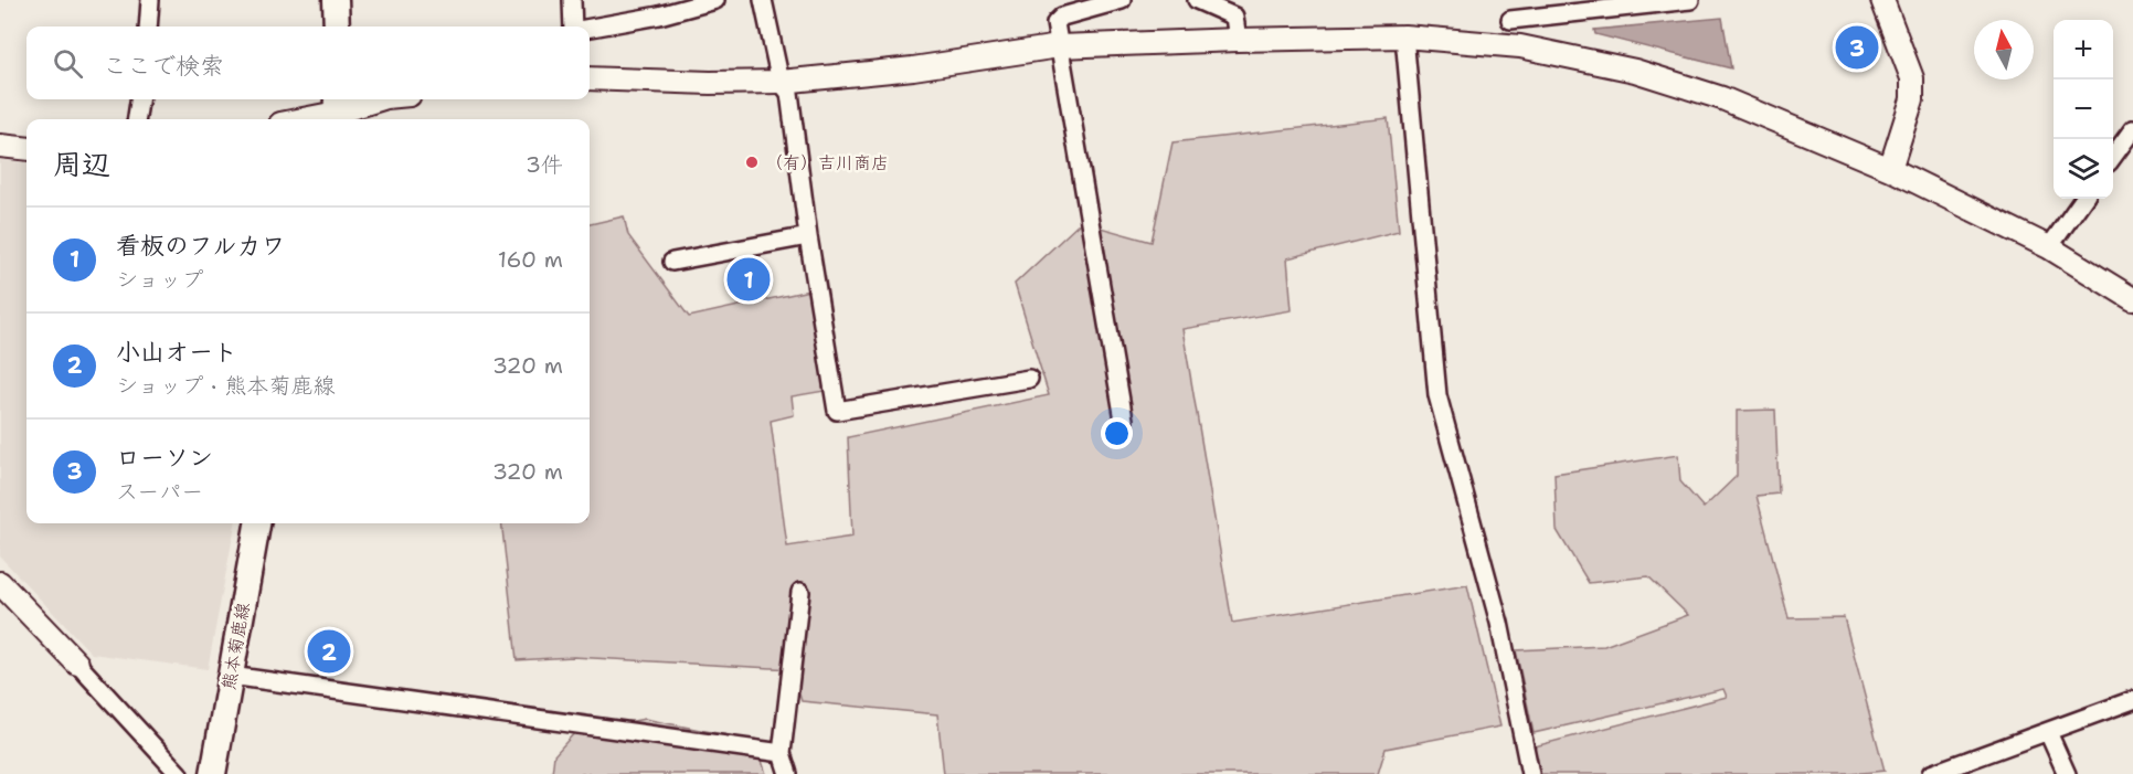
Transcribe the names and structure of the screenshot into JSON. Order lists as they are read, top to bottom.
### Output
{
  "streets": {
    "main road": ["熊本菊鹿線"]
  },
  "places": ["（有）吉川商店"],
  "north": "top",
  "page": {
    "map_buttons": ["+", "−"],
    "pins": ["3", "1", "2"],
    "search": "ここで検索",
    "heading": ["周辺", "3件"],
    "list": [
      {
        "mark": "1",
        "name": "看板のフルカワ",
        "note": "ショップ",
        "value": "160 m"
      },
      {
        "mark": "2",
        "name": "小山オート",
        "note": "ショップ · 熊本菊鹿線",
        "value": "320 m"
      },
      {
        "mark": "3",
        "name": "ローソン",
        "note": "スーパー",
        "value": "320 m"
      }
    ]
  }
}
